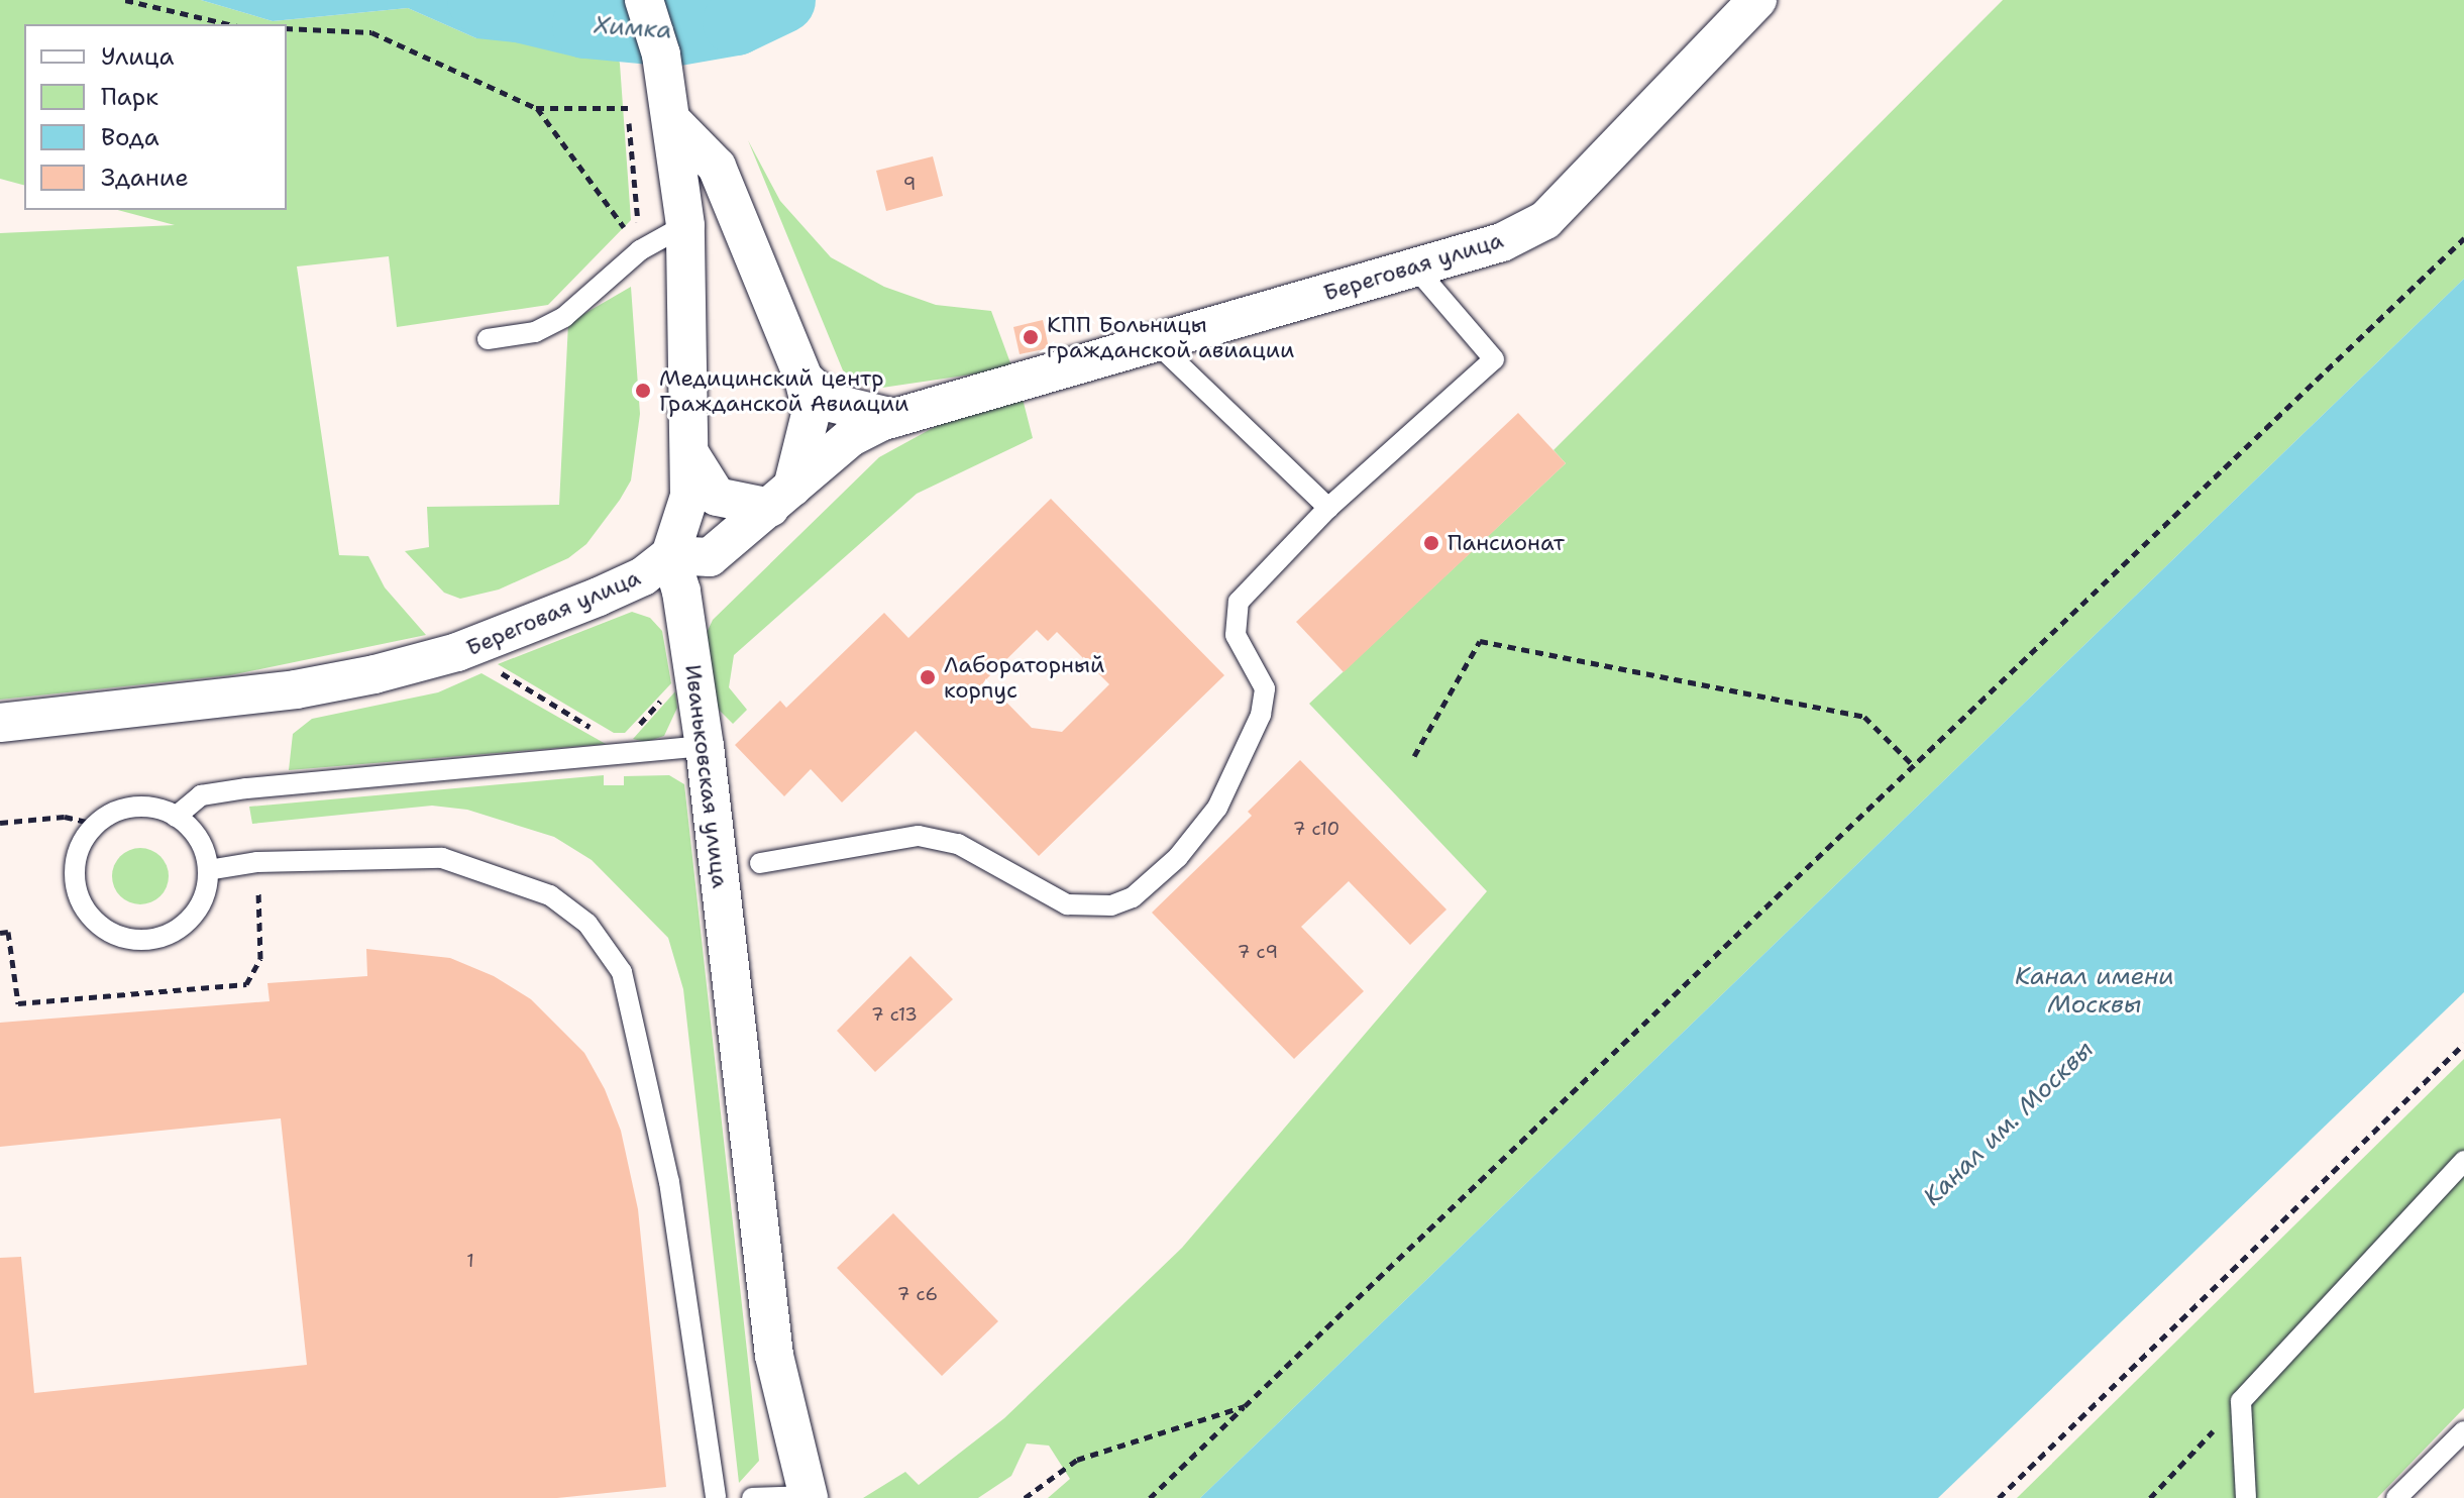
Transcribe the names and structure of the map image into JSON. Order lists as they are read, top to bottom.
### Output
{
  "streets": {
    "street": ["Береговая улица", "Иваньковская улица"]
  },
  "crossings": [
    ["Береговая улица", "Иваньковская улица"]
  ],
  "water": ["Химка", "Канал имени Москвы", "Канал им. Москвы"],
  "places": [
    "КПП Больницы гражданской авиации",
    "Медицинский центр Гражданской Авиации",
    "Пансионат",
    "Лабораторный корпус"
  ],
  "house_numbers": [
    "9",
    "7 с10",
    "7 с9",
    "7 с13",
    "1",
    "7 с6"
  ],
  "legend": [
    "Улица",
    "Парк",
    "Вода",
    "Здание"
  ]
}
